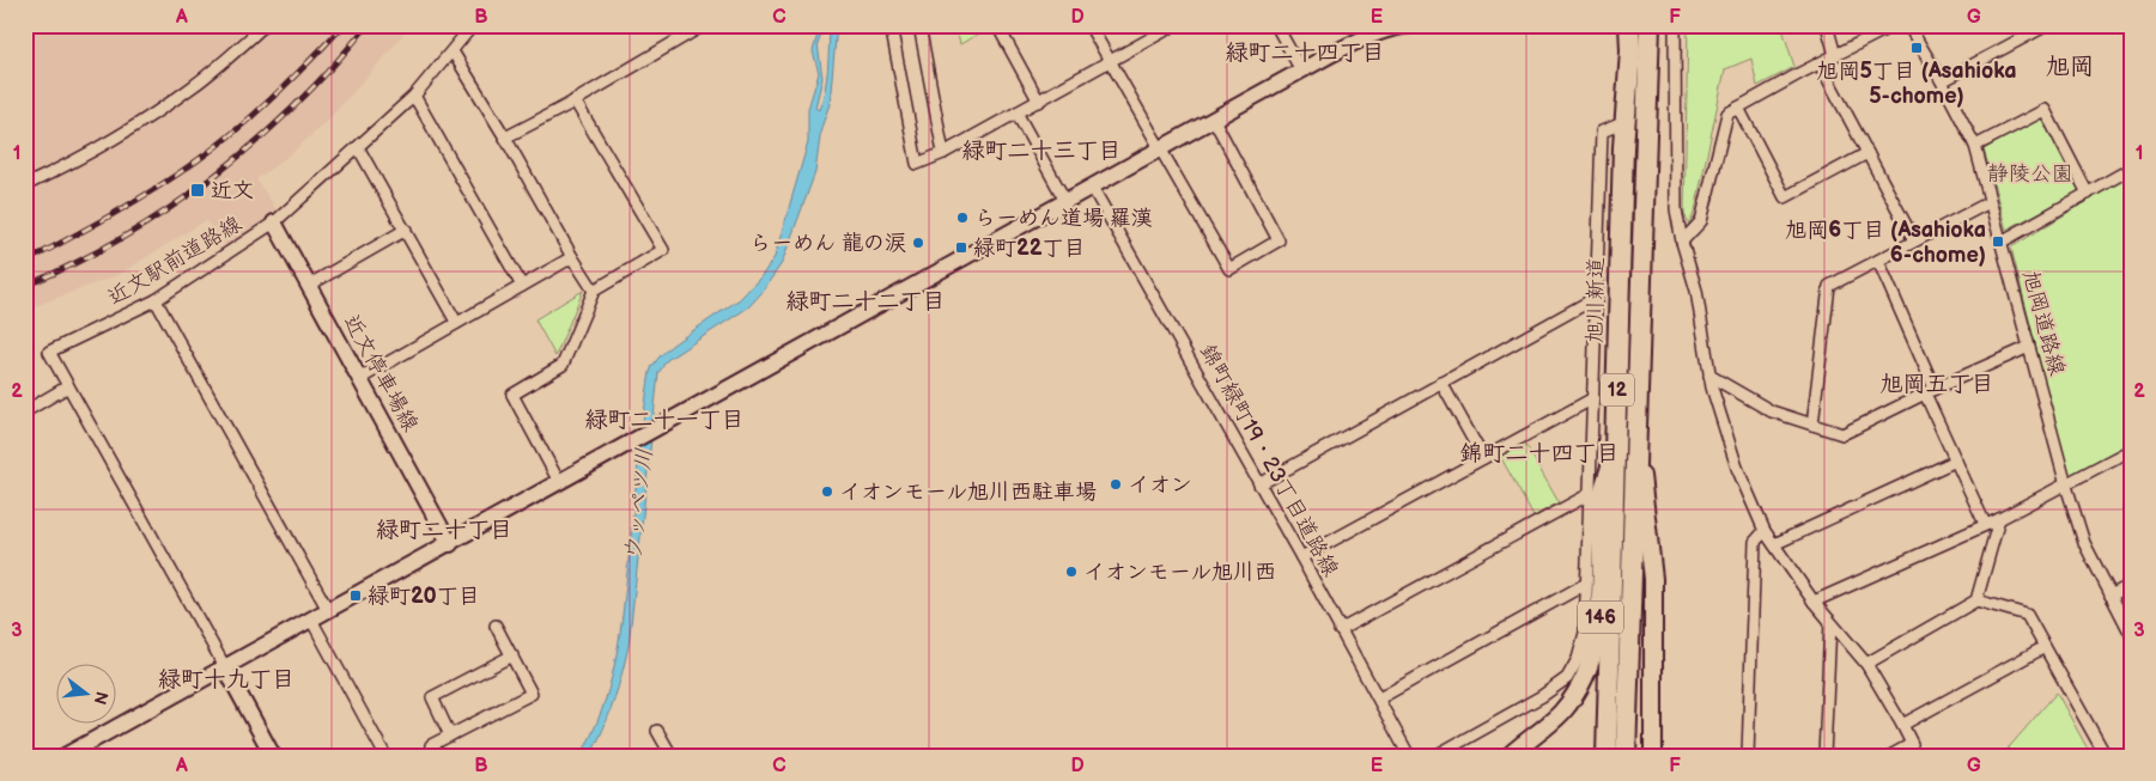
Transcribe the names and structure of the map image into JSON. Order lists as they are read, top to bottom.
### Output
{
  "streets": {
    "highway": ["旭川新道", "12"],
    "main road": ["近文停車場線", "146"],
    "street": ["近文駅前道路線", "旭岡道路線", "錦町緑町19・23丁目道路線"]
  },
  "crossings": [
    ["近文駅前道路線", "近文停車場線"],
    ["旭川新道", "146"]
  ],
  "districts": [
    "緑町二十四丁目",
    "旭岡",
    "緑町二十三丁目",
    "緑町二十二丁目",
    "旭岡五丁目",
    "緑町二十一丁目",
    "錦町二十四丁目",
    "緑町二十丁目",
    "緑町十九丁目"
  ],
  "water": ["ウッペツ川"],
  "parks": ["静陵公園"],
  "places": {
    "transit": [
      "旭岡5丁目 (Asahioka 5-chome)",
      "近文",
      "旭岡6丁目 (Asahioka 6-chome)",
      "緑町22丁目",
      "緑町20丁目"
    ],
    "other": [
      "らーめん道場 羅漢",
      "らーめん 龍の涙",
      "イオン",
      "イオンモール旭川西駐車場",
      "イオンモール旭川西"
    ]
  },
  "north": "right",
  "grid": {
    "columns": [
      "A",
      "B",
      "C",
      "D",
      "E",
      "F",
      "G"
    ],
    "rows": ["1", "2", "3"]
  }
}
